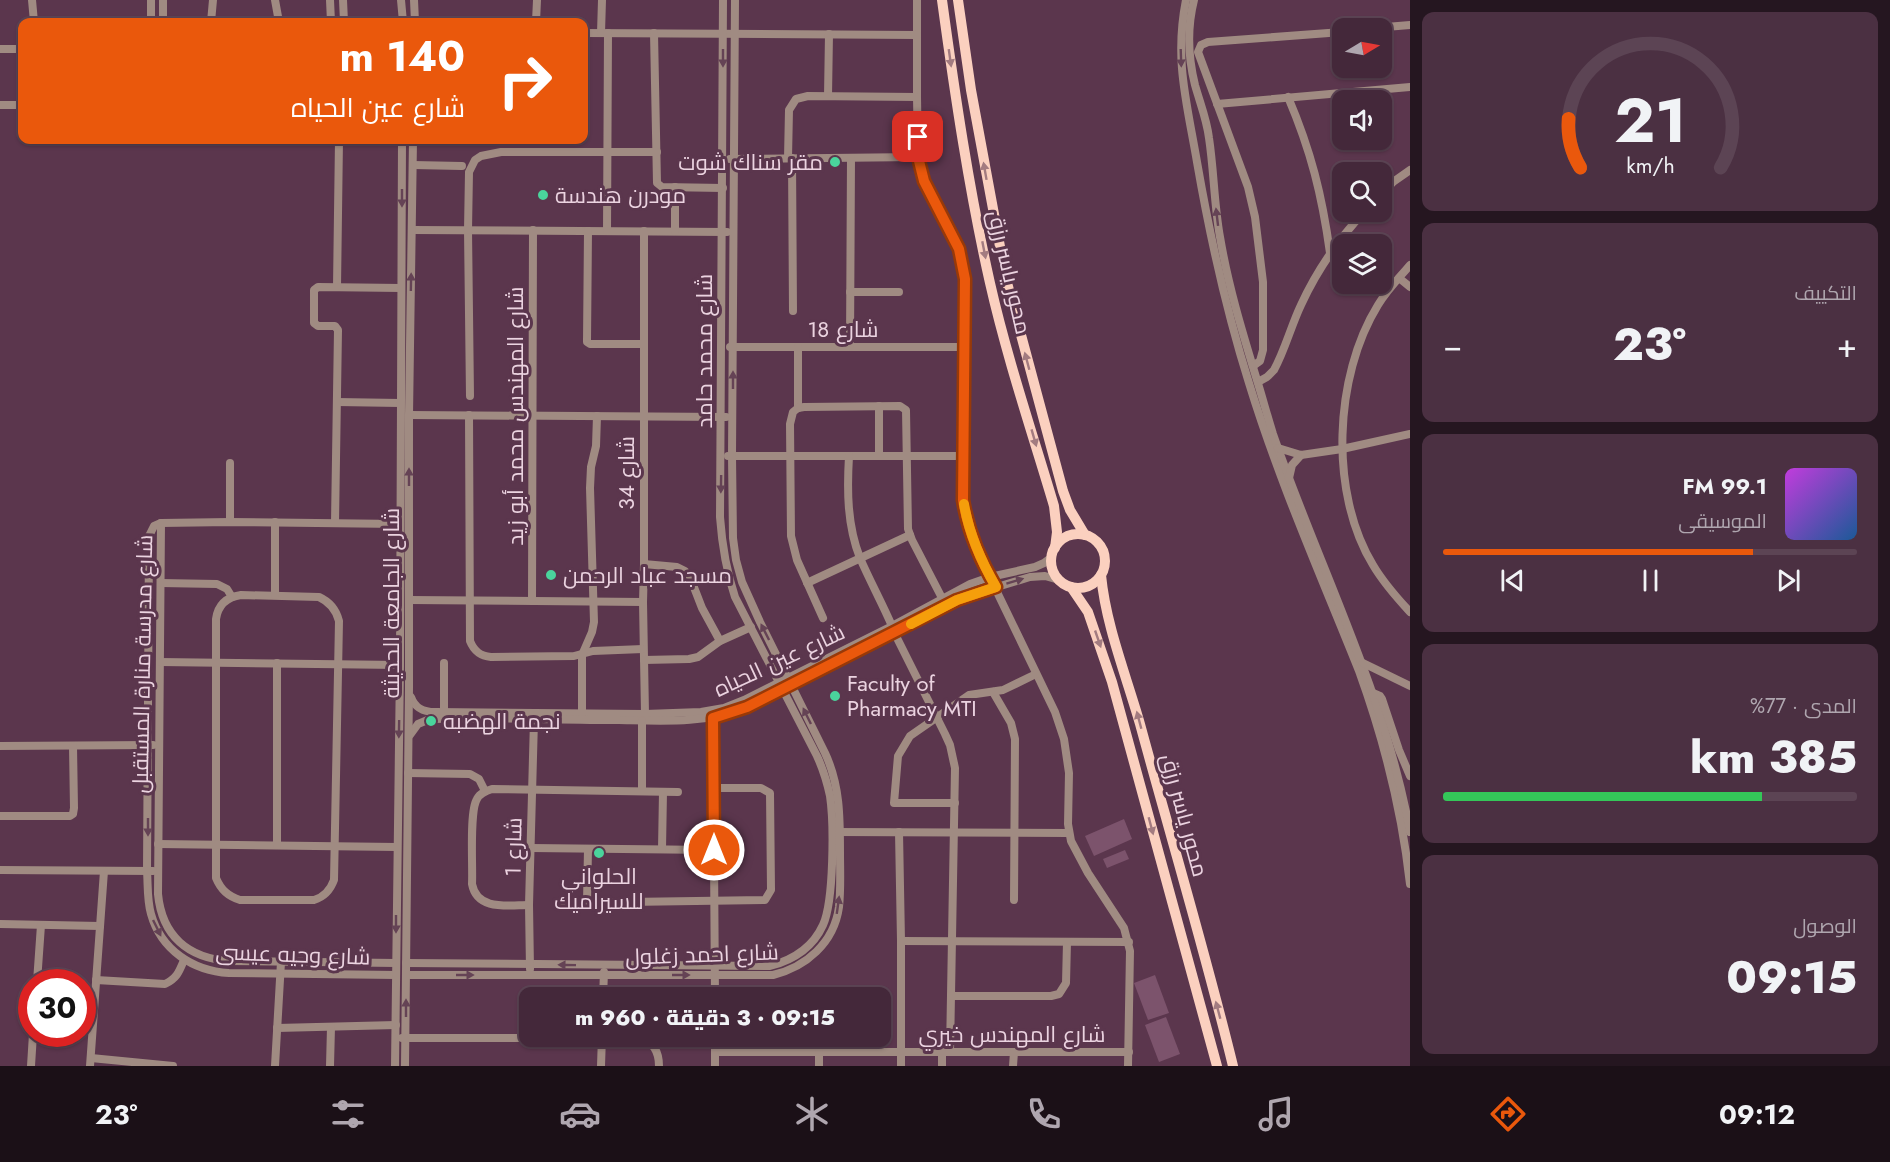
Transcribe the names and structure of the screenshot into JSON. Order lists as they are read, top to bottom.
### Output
{
  "streets": {
    "main road": ["محور ياسر رزق"],
    "street": [
      "شارع 18",
      "شارع محمد حامد",
      "شارع المهندس محمد أبو زيد",
      "شارع 34",
      "شارع الجامعة الحديثة",
      "شارع عين الحياه",
      "شارع مدرسة منارة المستقبل",
      "شارع 1",
      "شارع وجيه عيسى",
      "شارع احمد زغلول",
      "شارع المهندس خيري"
    ]
  },
  "crossings": [
    ["محور ياسر رزق", "شارع عين الحياه"],
    ["شارع 18", "شارع محمد حامد"],
    ["شارع محمد حامد", "شارع عين الحياه"],
    ["شارع محمد حامد", "شارع احمد زغلول"],
    ["شارع 34", "شارع عين الحياه"],
    ["شارع الجامعة الحديثة", "شارع عين الحياه"],
    ["شارع الجامعة الحديثة", "شارع وجيه عيسى"],
    ["شارع الجامعة الحديثة", "شارع احمد زغلول"],
    ["شارع عين الحياه", "شارع 1"],
    ["شارع عين الحياه", "شارع احمد زغلول"],
    ["شارع مدرسة منارة المستقبل", "شارع وجيه عيسى"],
    ["شارع 1", "شارع احمد زغلول"]
  ],
  "places": [
    "مقر سناك شوت",
    "مودرن هندسة",
    "مسجد عباد الرحمن",
    "Faculty of Pharmacy MTI",
    "نجمة الهضبه",
    "الحلواني للسيراميك"
  ],
  "north": "right",
  "page": {
    "turn": ["140 m", "شارع عين الحياه"],
    "tile": [
      "التكييف",
      ["المدى · 77%", "385 km"],
      ["الوصول", "09:15"]
    ],
    "heat": ["−", "23°", "+"],
    "song": ["99.1 FM", "الموسيقى"],
    "limit": "30",
    "trip": "09:15 · 3 دقيقة · 960 m",
    "tabs": ["09:12", "23°"],
    "gauge": ["21", "km/h"]
  }
}
